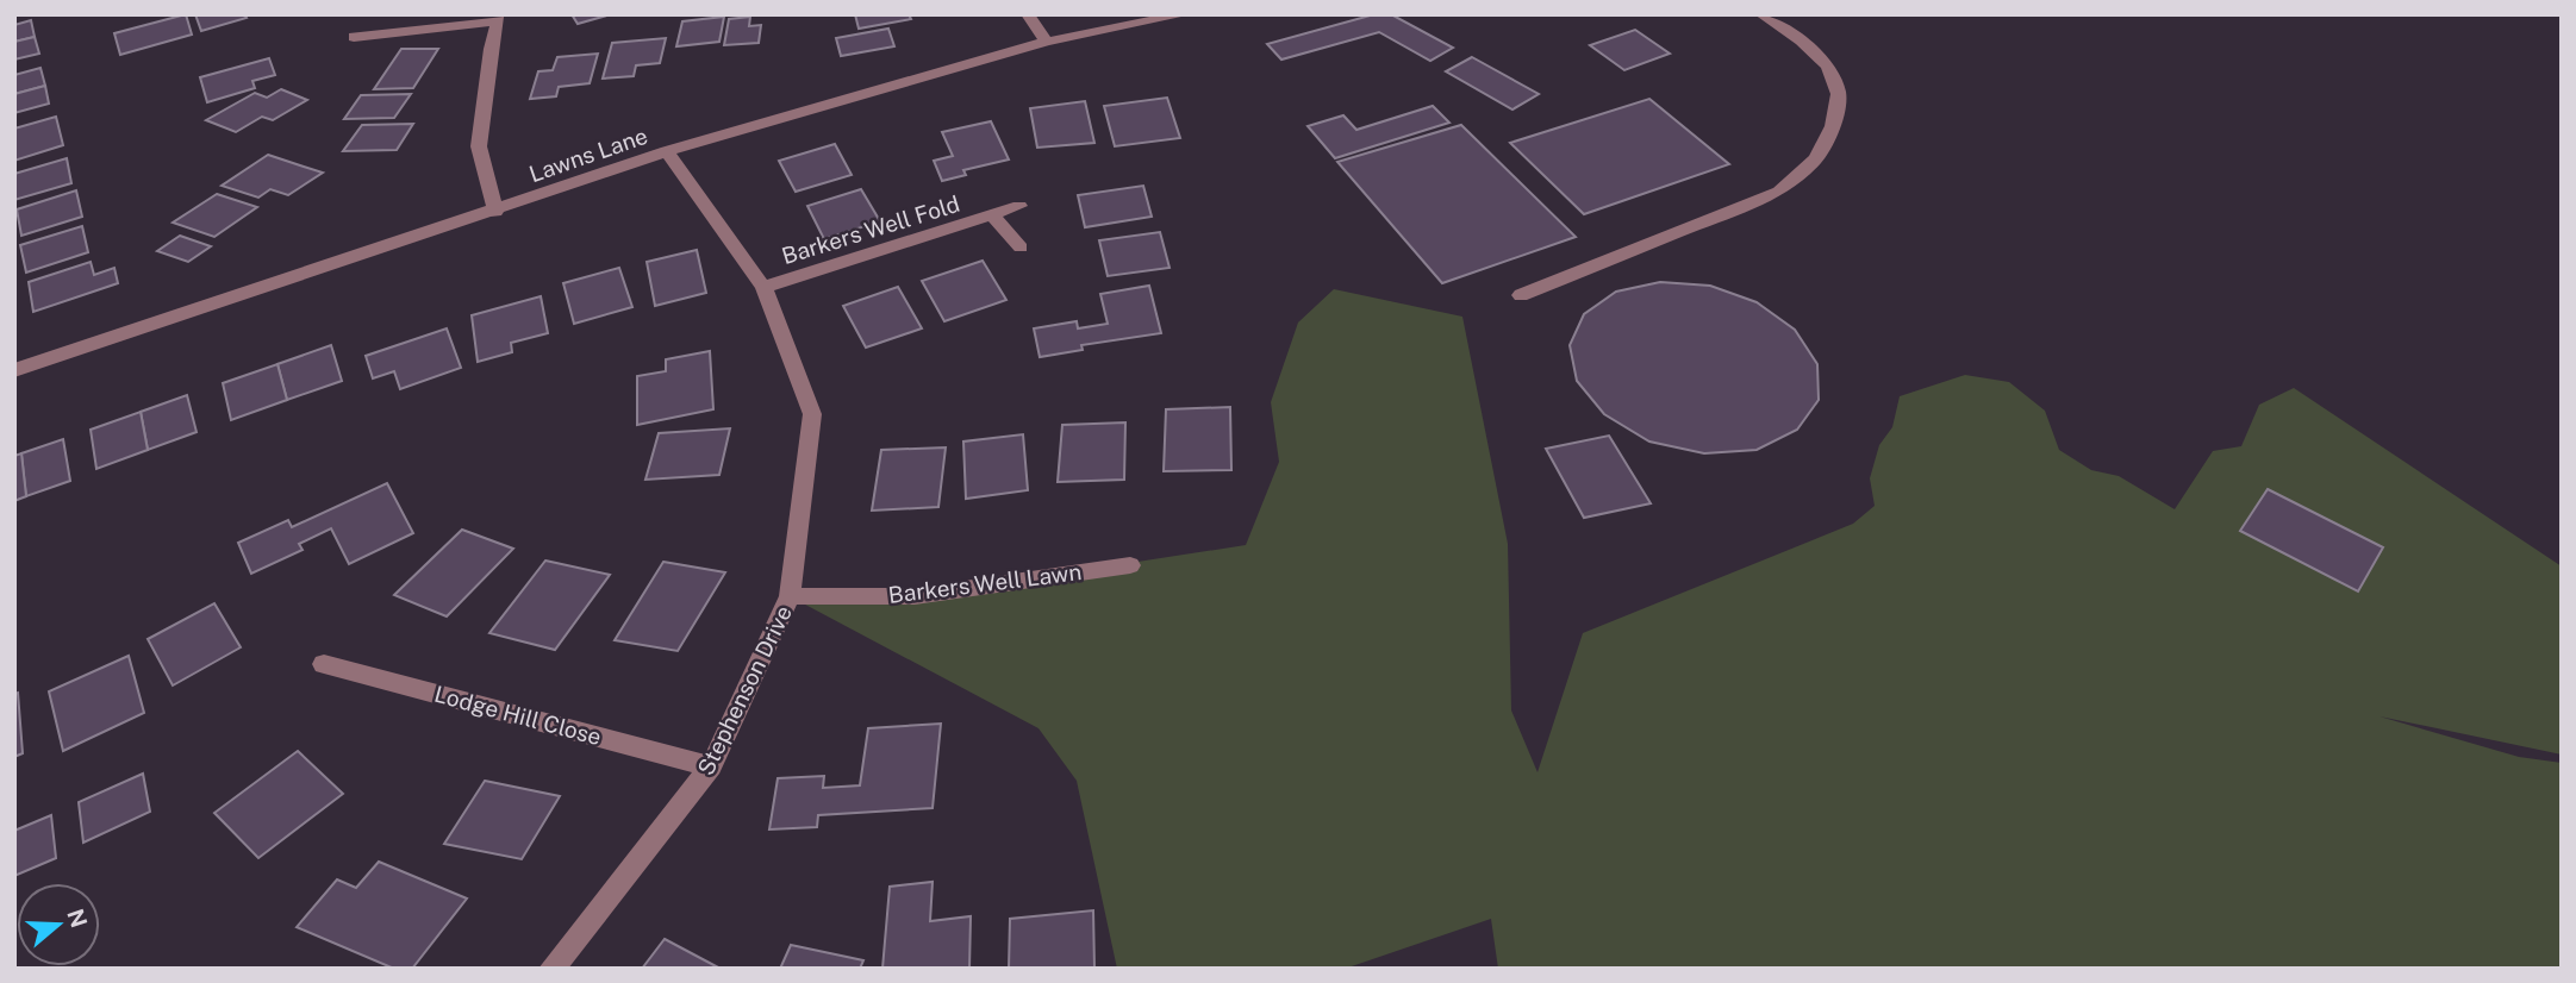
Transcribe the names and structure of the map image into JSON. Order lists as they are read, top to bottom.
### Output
{
  "streets": {
    "street": [
      "Lawns Lane",
      "Barkers Well Fold",
      "Barkers Well Lawn",
      "Stephenson Drive",
      "Lodge Hill Close"
    ]
  },
  "crossings": [
    ["Lawns Lane", "Stephenson Drive"],
    ["Barkers Well Fold", "Stephenson Drive"],
    ["Barkers Well Lawn", "Stephenson Drive"],
    ["Stephenson Drive", "Lodge Hill Close"]
  ],
  "north": "right"
}
